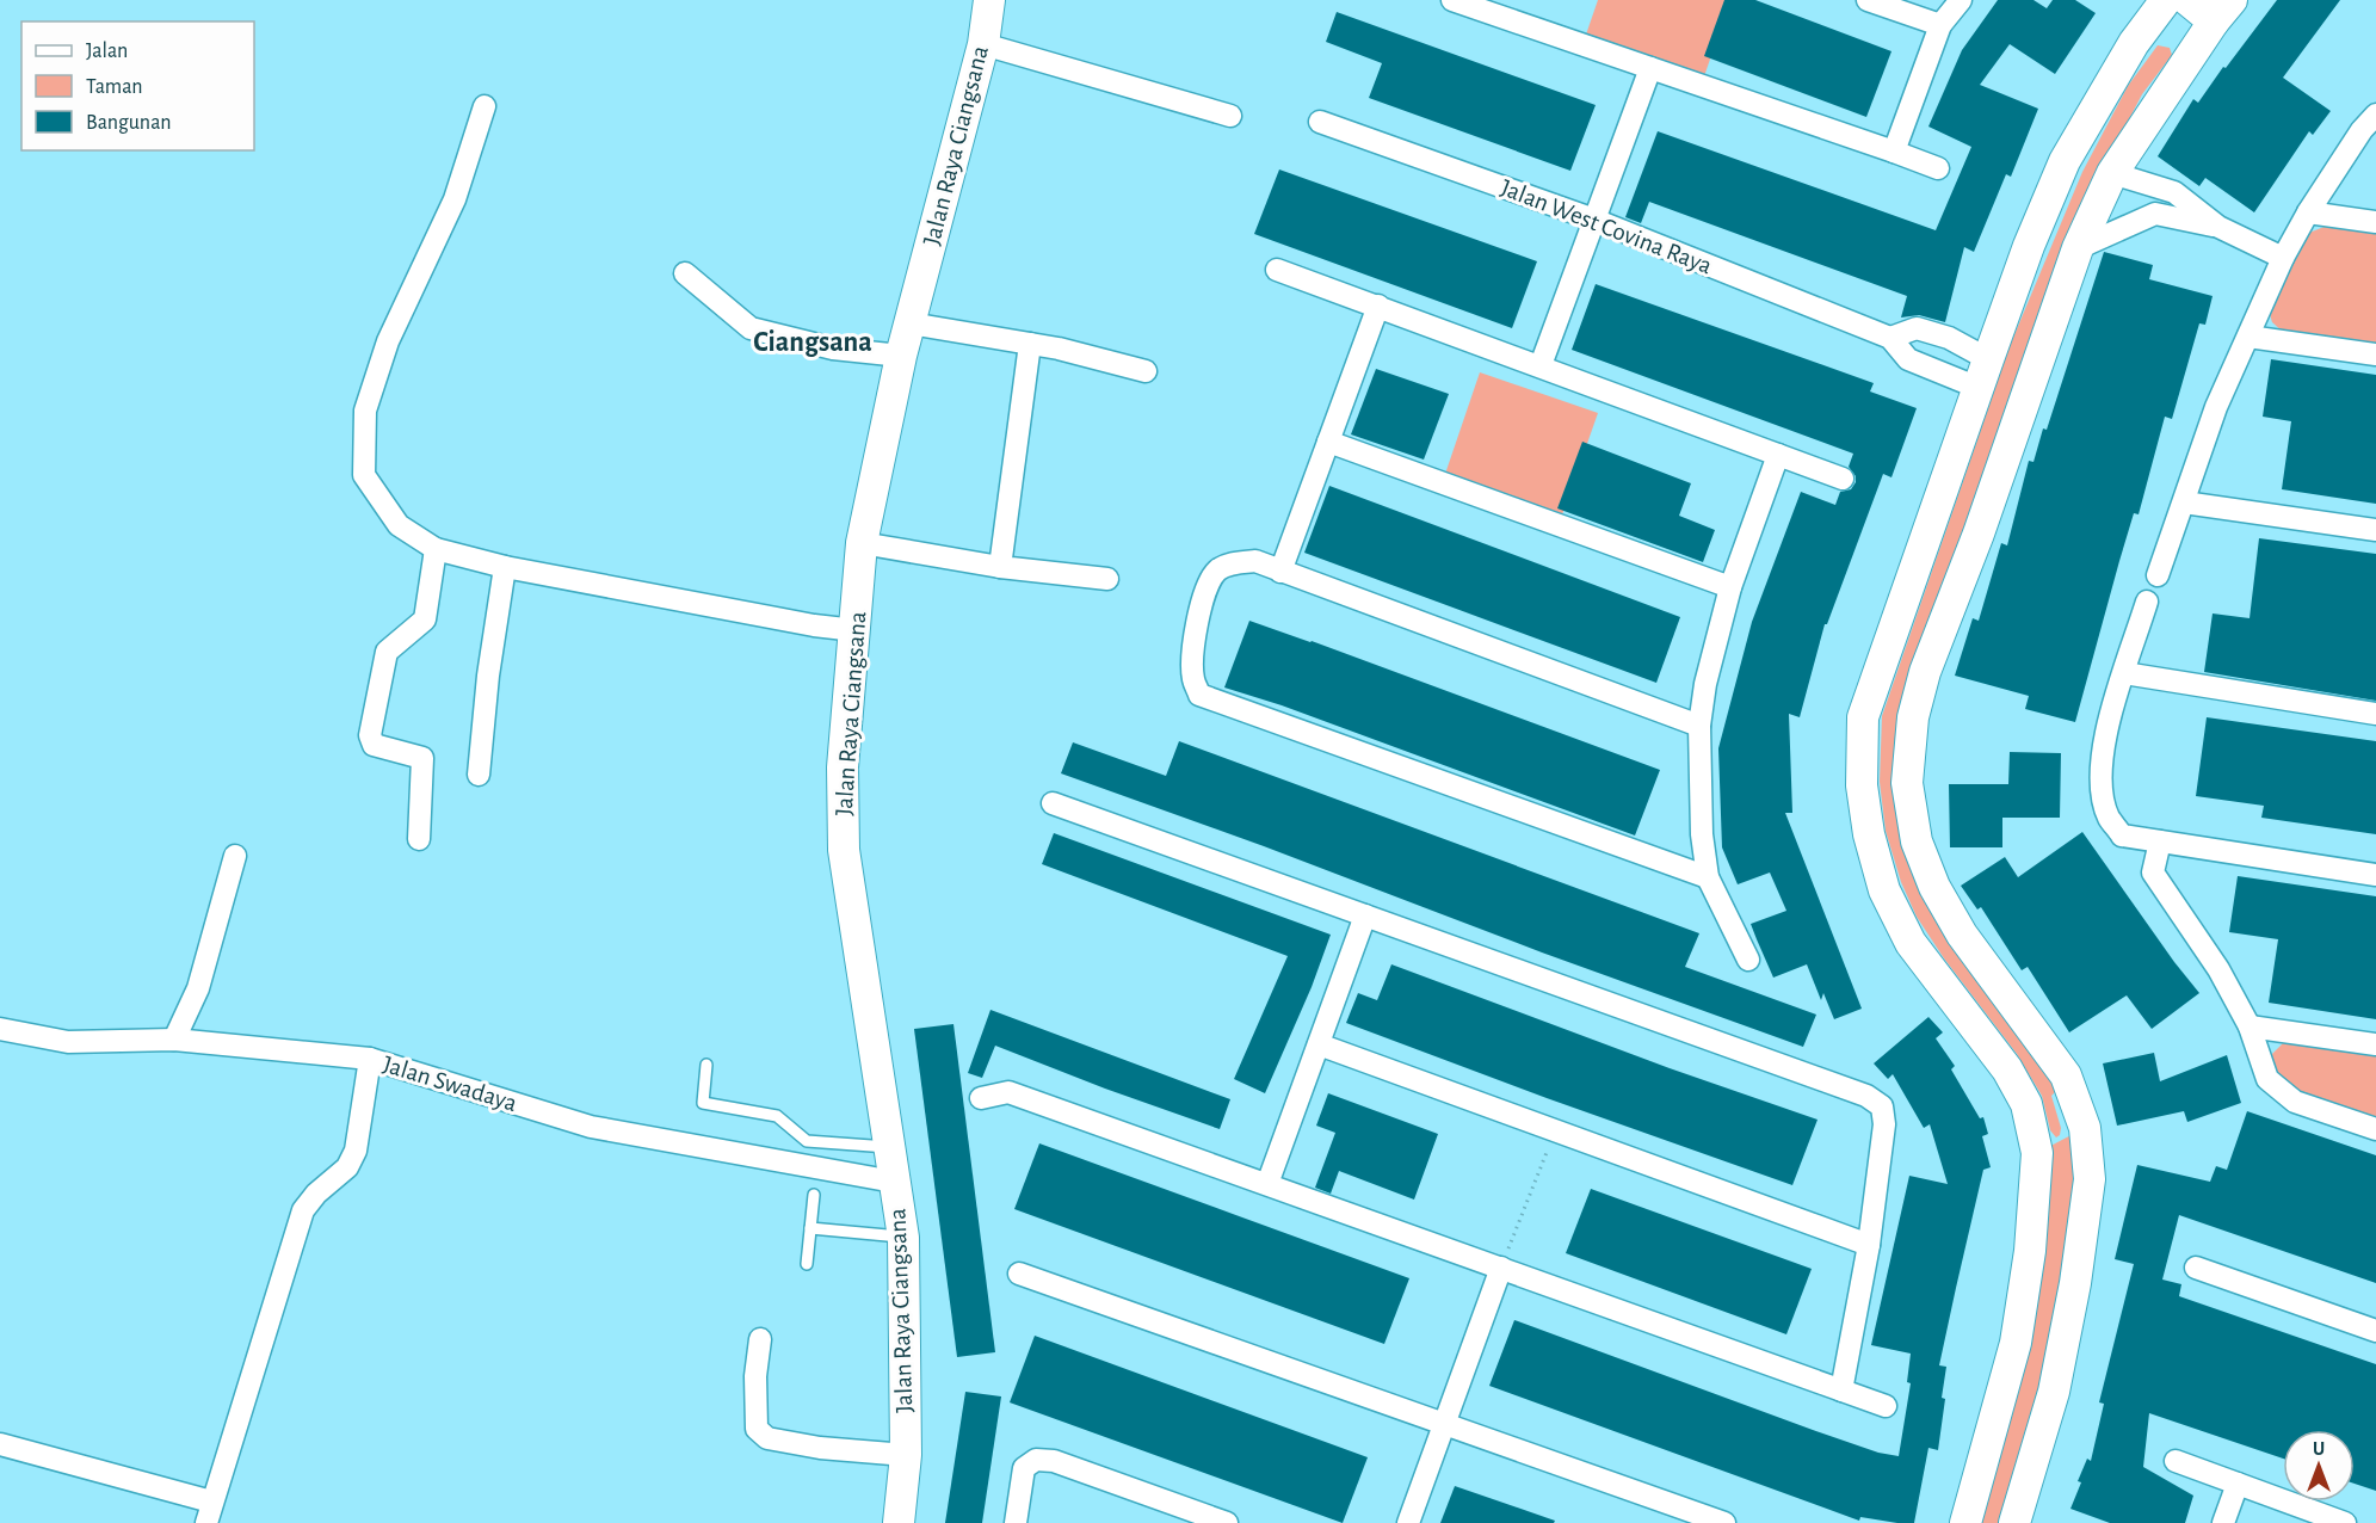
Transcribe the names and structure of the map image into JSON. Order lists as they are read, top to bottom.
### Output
{
  "streets": {
    "street": ["Jalan Raya Ciangsana", "Jalan West Covina Raya", "Jalan Swadaya"]
  },
  "crossings": [
    ["Jalan Raya Ciangsana", "Jalan Swadaya"]
  ],
  "districts": ["Ciangsana"],
  "legend": ["Jalan", "Taman", "Bangunan"],
  "north": "top"
}
